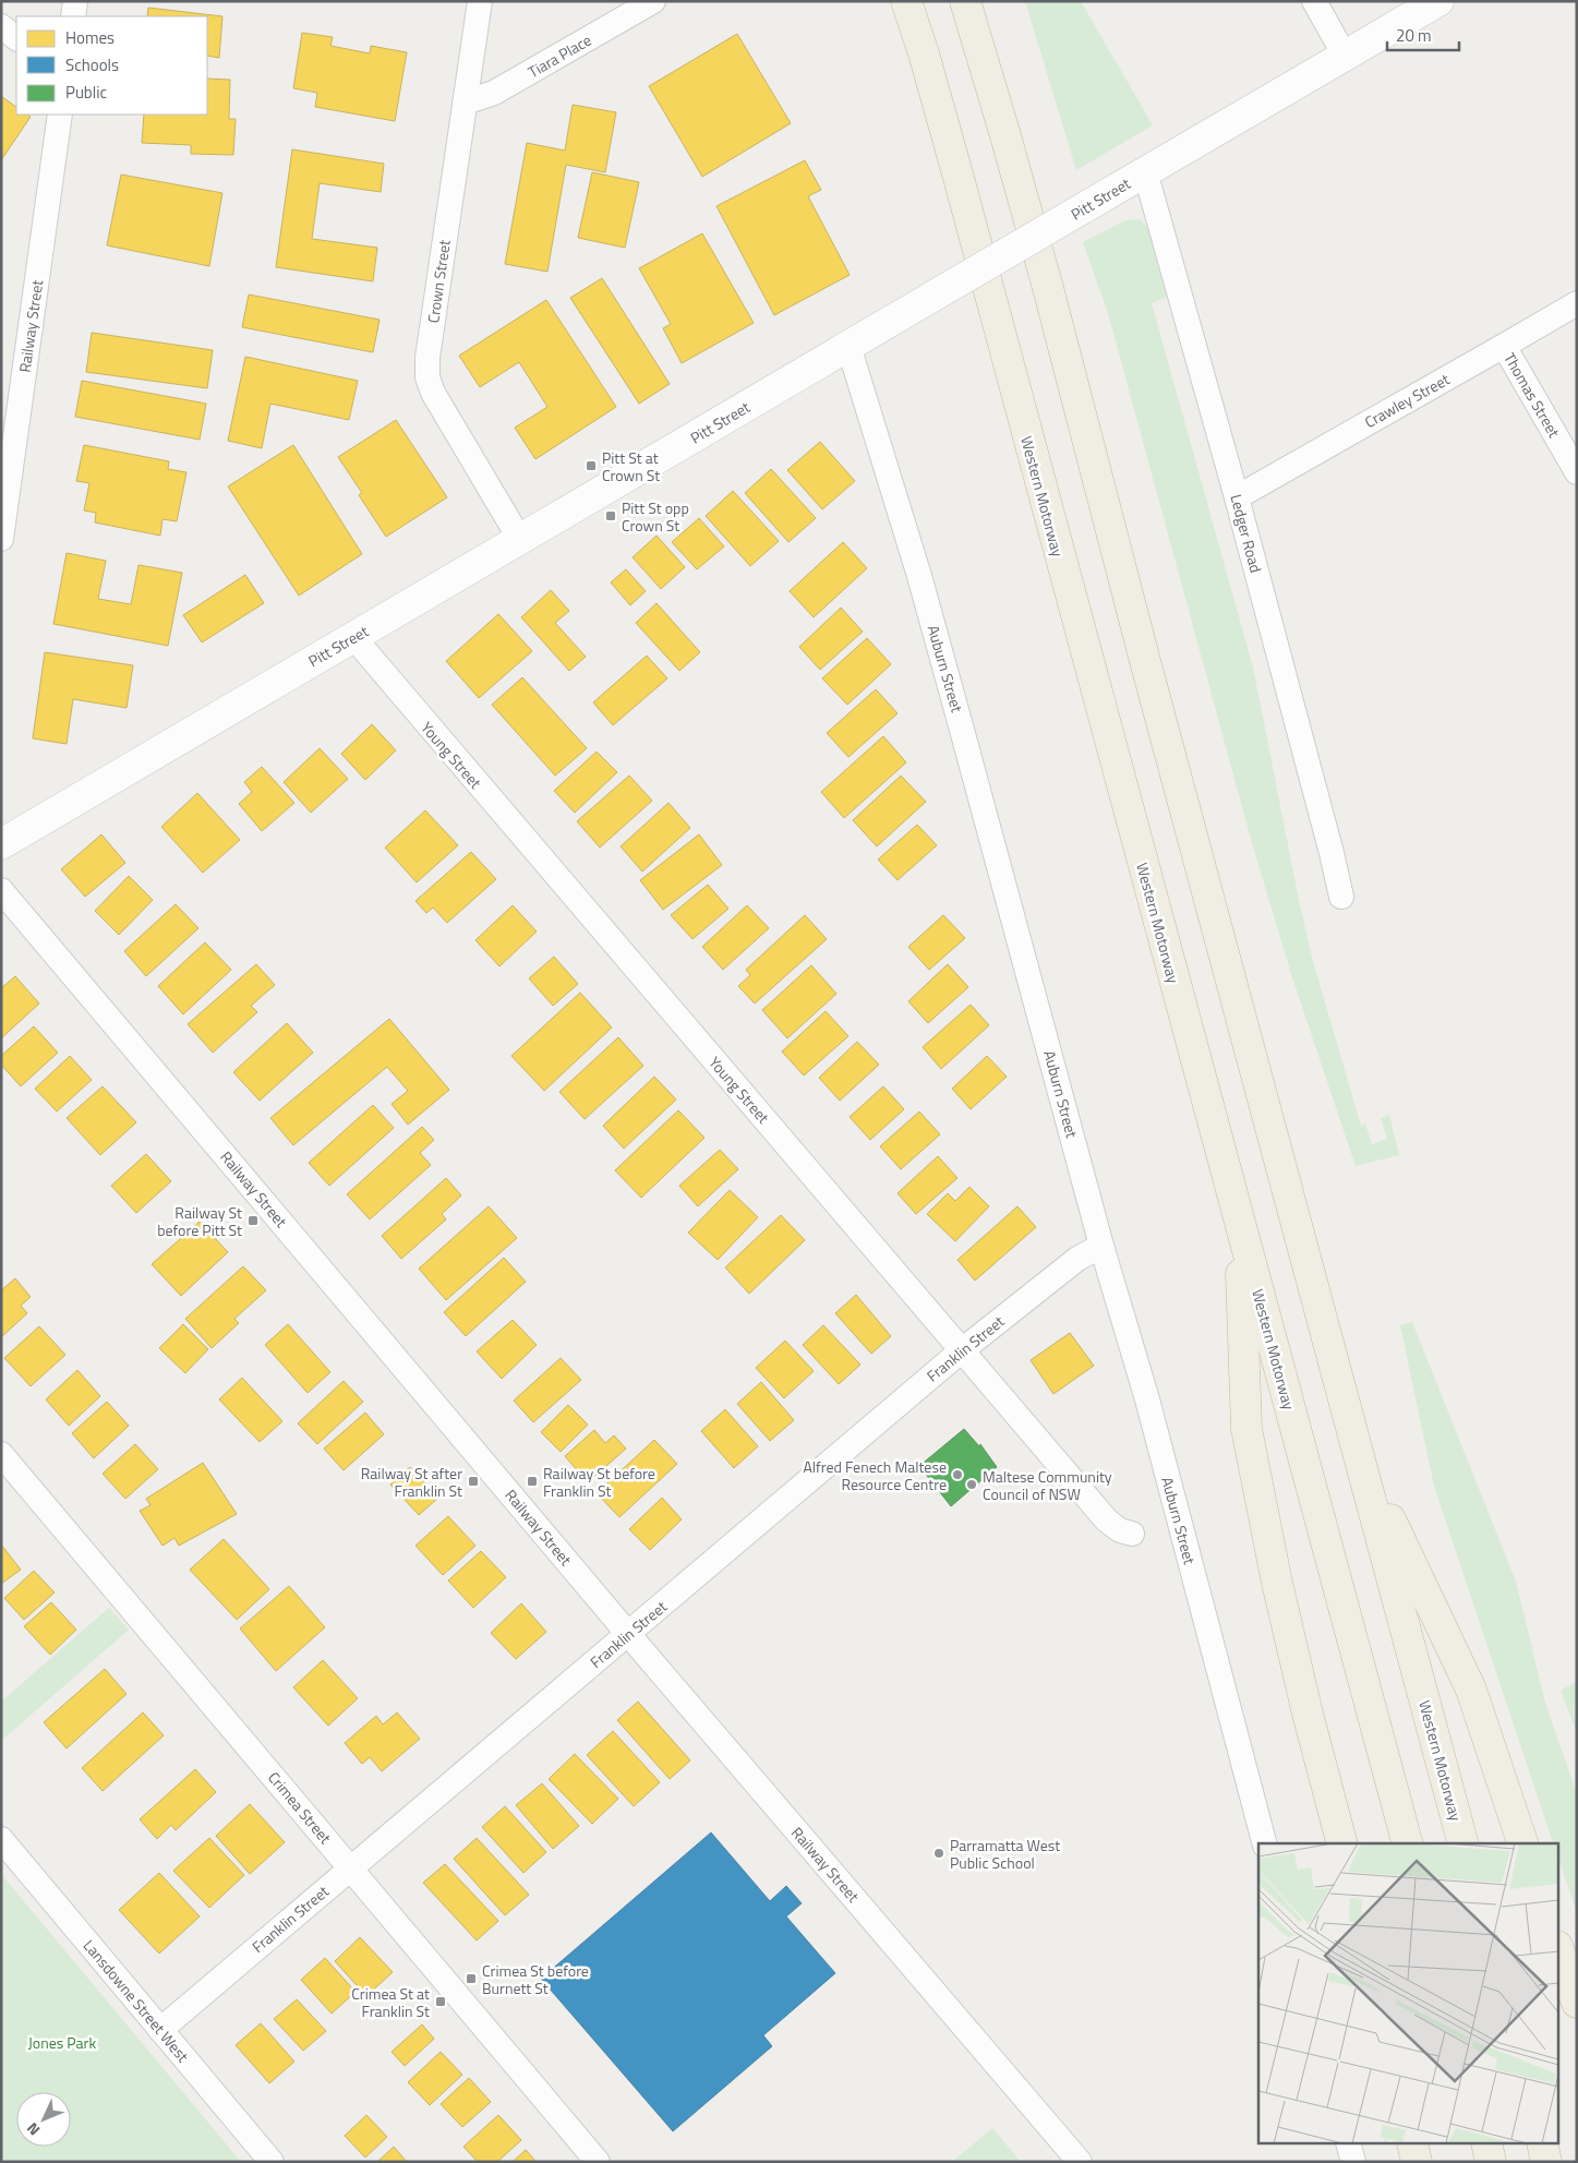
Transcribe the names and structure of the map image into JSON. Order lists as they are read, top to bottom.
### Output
{
  "streets": {
    "highway": ["Western Motorway"],
    "main road": ["Pitt Street"],
    "street": [
      "Tiara Place",
      "Crown Street",
      "Railway Street",
      "Thomas Street",
      "Crawley Street",
      "Ledger Road",
      "Auburn Street",
      "Young Street",
      "Franklin Street",
      "Crimea Street",
      "Lansdowne Street West"
    ]
  },
  "crossings": [
    ["Tiara Place", "Crown Street"],
    ["Pitt Street", "Crown Street"],
    ["Pitt Street", "Ledger Road"],
    ["Pitt Street", "Auburn Street"],
    ["Pitt Street", "Young Street"],
    ["Railway Street", "Franklin Street"],
    ["Thomas Street", "Crawley Street"],
    ["Crawley Street", "Ledger Road"],
    ["Auburn Street", "Franklin Street"],
    ["Young Street", "Franklin Street"],
    ["Franklin Street", "Crimea Street"],
    ["Franklin Street", "Lansdowne Street West"]
  ],
  "parks": ["Jones Park"],
  "places": {
    "transit": [
      "Pitt St at Crown St",
      "Pitt St opp Crown St",
      "Railway St before Pitt St",
      "Railway St after Franklin St",
      "Railway St before Franklin St",
      "Crimea St before Burnett St",
      "Crimea St at Franklin St"
    ],
    "other": ["Alfred Fenech Maltese Resource Centre", "Maltese Community Council of NSW", "Parramatta West Public School"]
  },
  "legend": ["Homes", "Schools", "Public"],
  "scale_bar": "20 m",
  "north": "bottom left"
}
